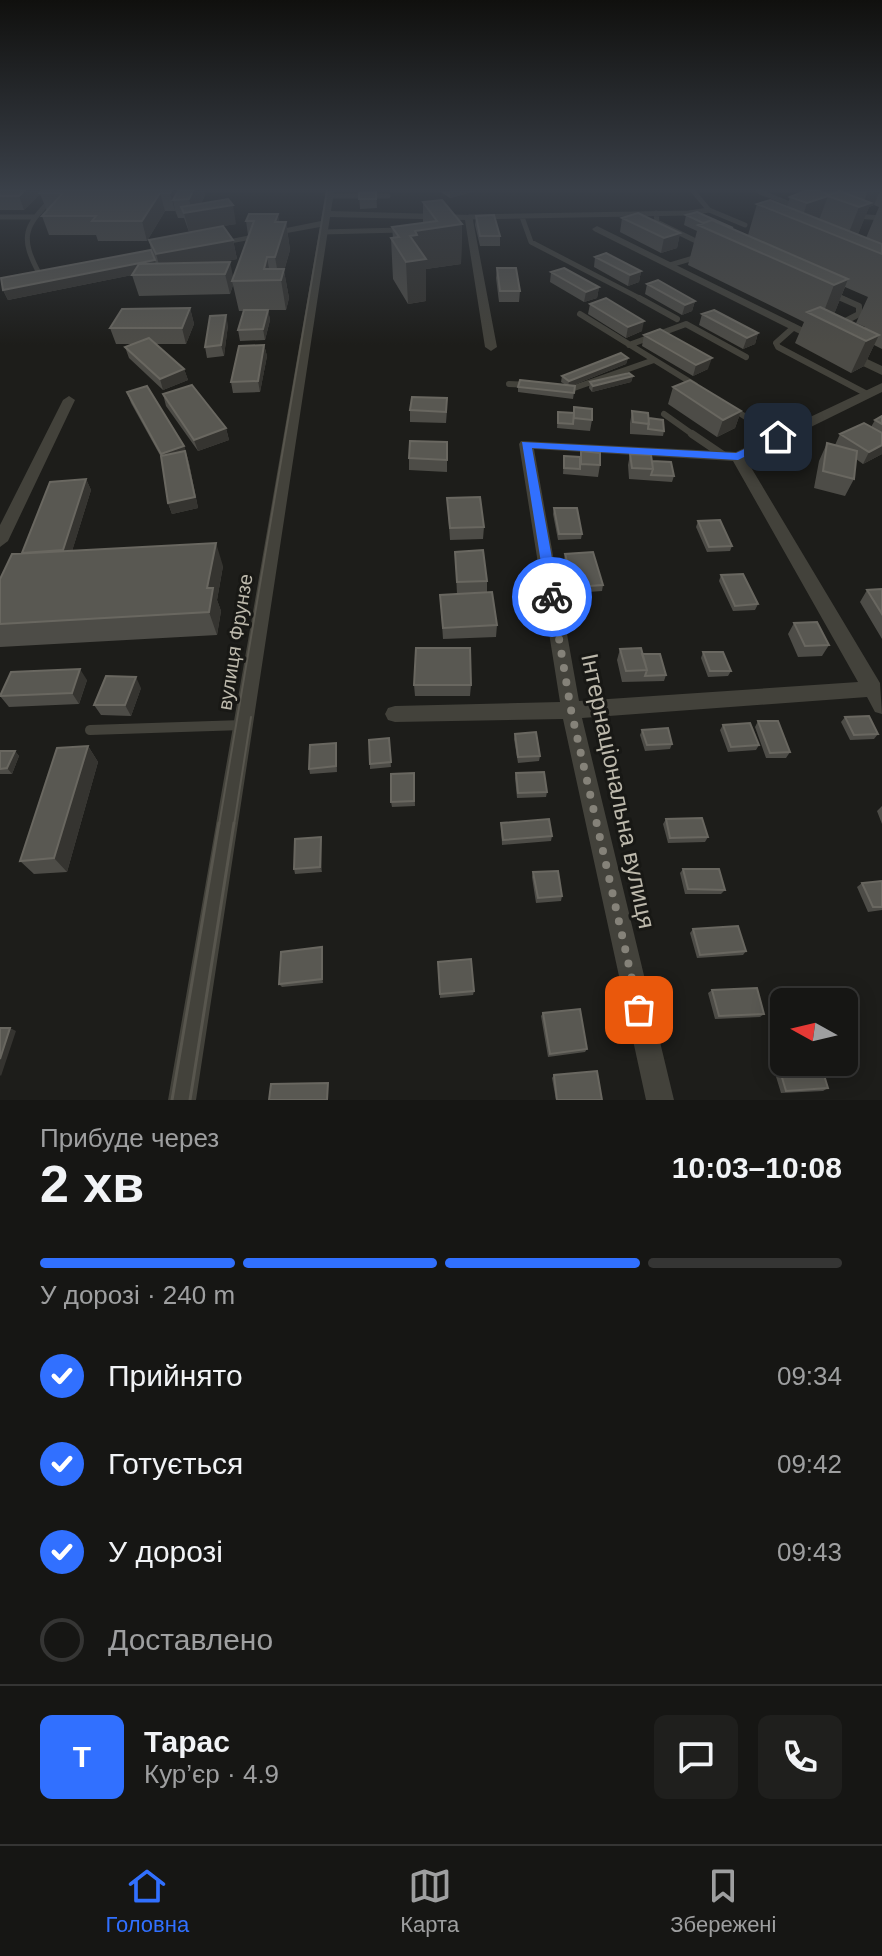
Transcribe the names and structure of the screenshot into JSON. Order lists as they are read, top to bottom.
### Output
{
  "streets": {
    "street": ["вулиця Фрунзе", "Інтернаціональна вулиця"]
  },
  "north": "left",
  "page": {
    "heading": ["2 хв", "Прибуде через", "10:03–10:08"],
    "panel": ["Тарас", "Кур’єр · 4.9"],
    "bar": "У дорозі · 240 m",
    "list": [
      ["Прийнято", "09:34"],
      ["Готується", "09:42"],
      ["У дорозі", "09:43"],
      "Доставлено"
    ],
    "round": "Т",
    "tabs": ["Головна", "Карта", "Збережені"]
  }
}
